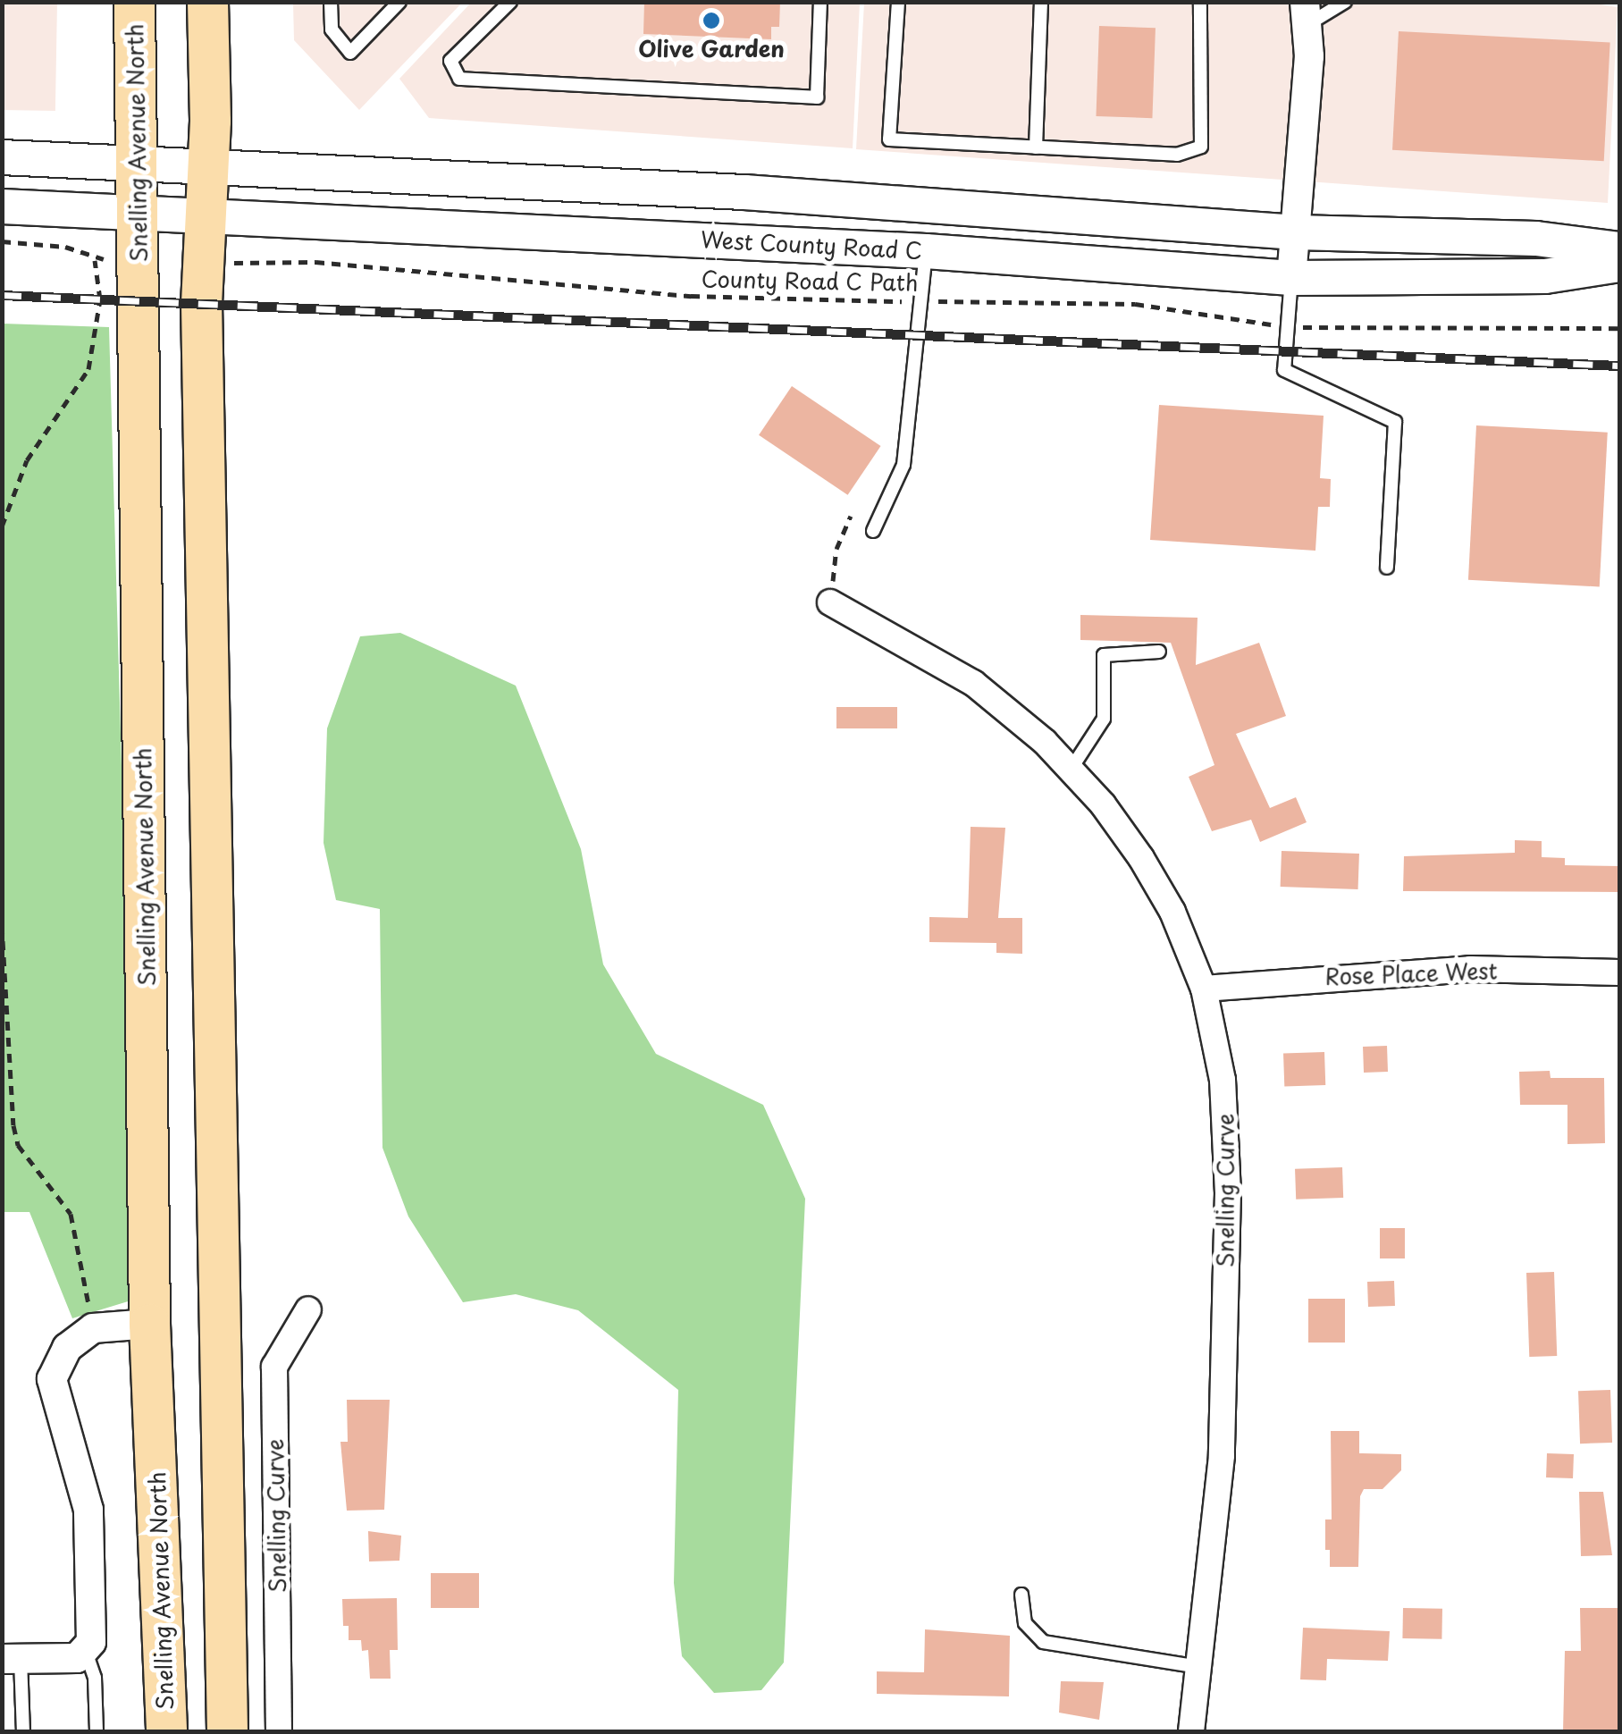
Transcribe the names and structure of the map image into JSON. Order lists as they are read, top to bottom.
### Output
{
  "streets": {
    "highway": ["Snelling Avenue North"],
    "main road": ["West County Road C"],
    "street": ["Rose Place West", "Snelling Curve"],
    "path": ["County Road C Path"]
  },
  "crossings": [
    ["Snelling Avenue North", "West County Road C"],
    ["Rose Place West", "Snelling Curve"]
  ],
  "places": ["Olive Garden"]
}
